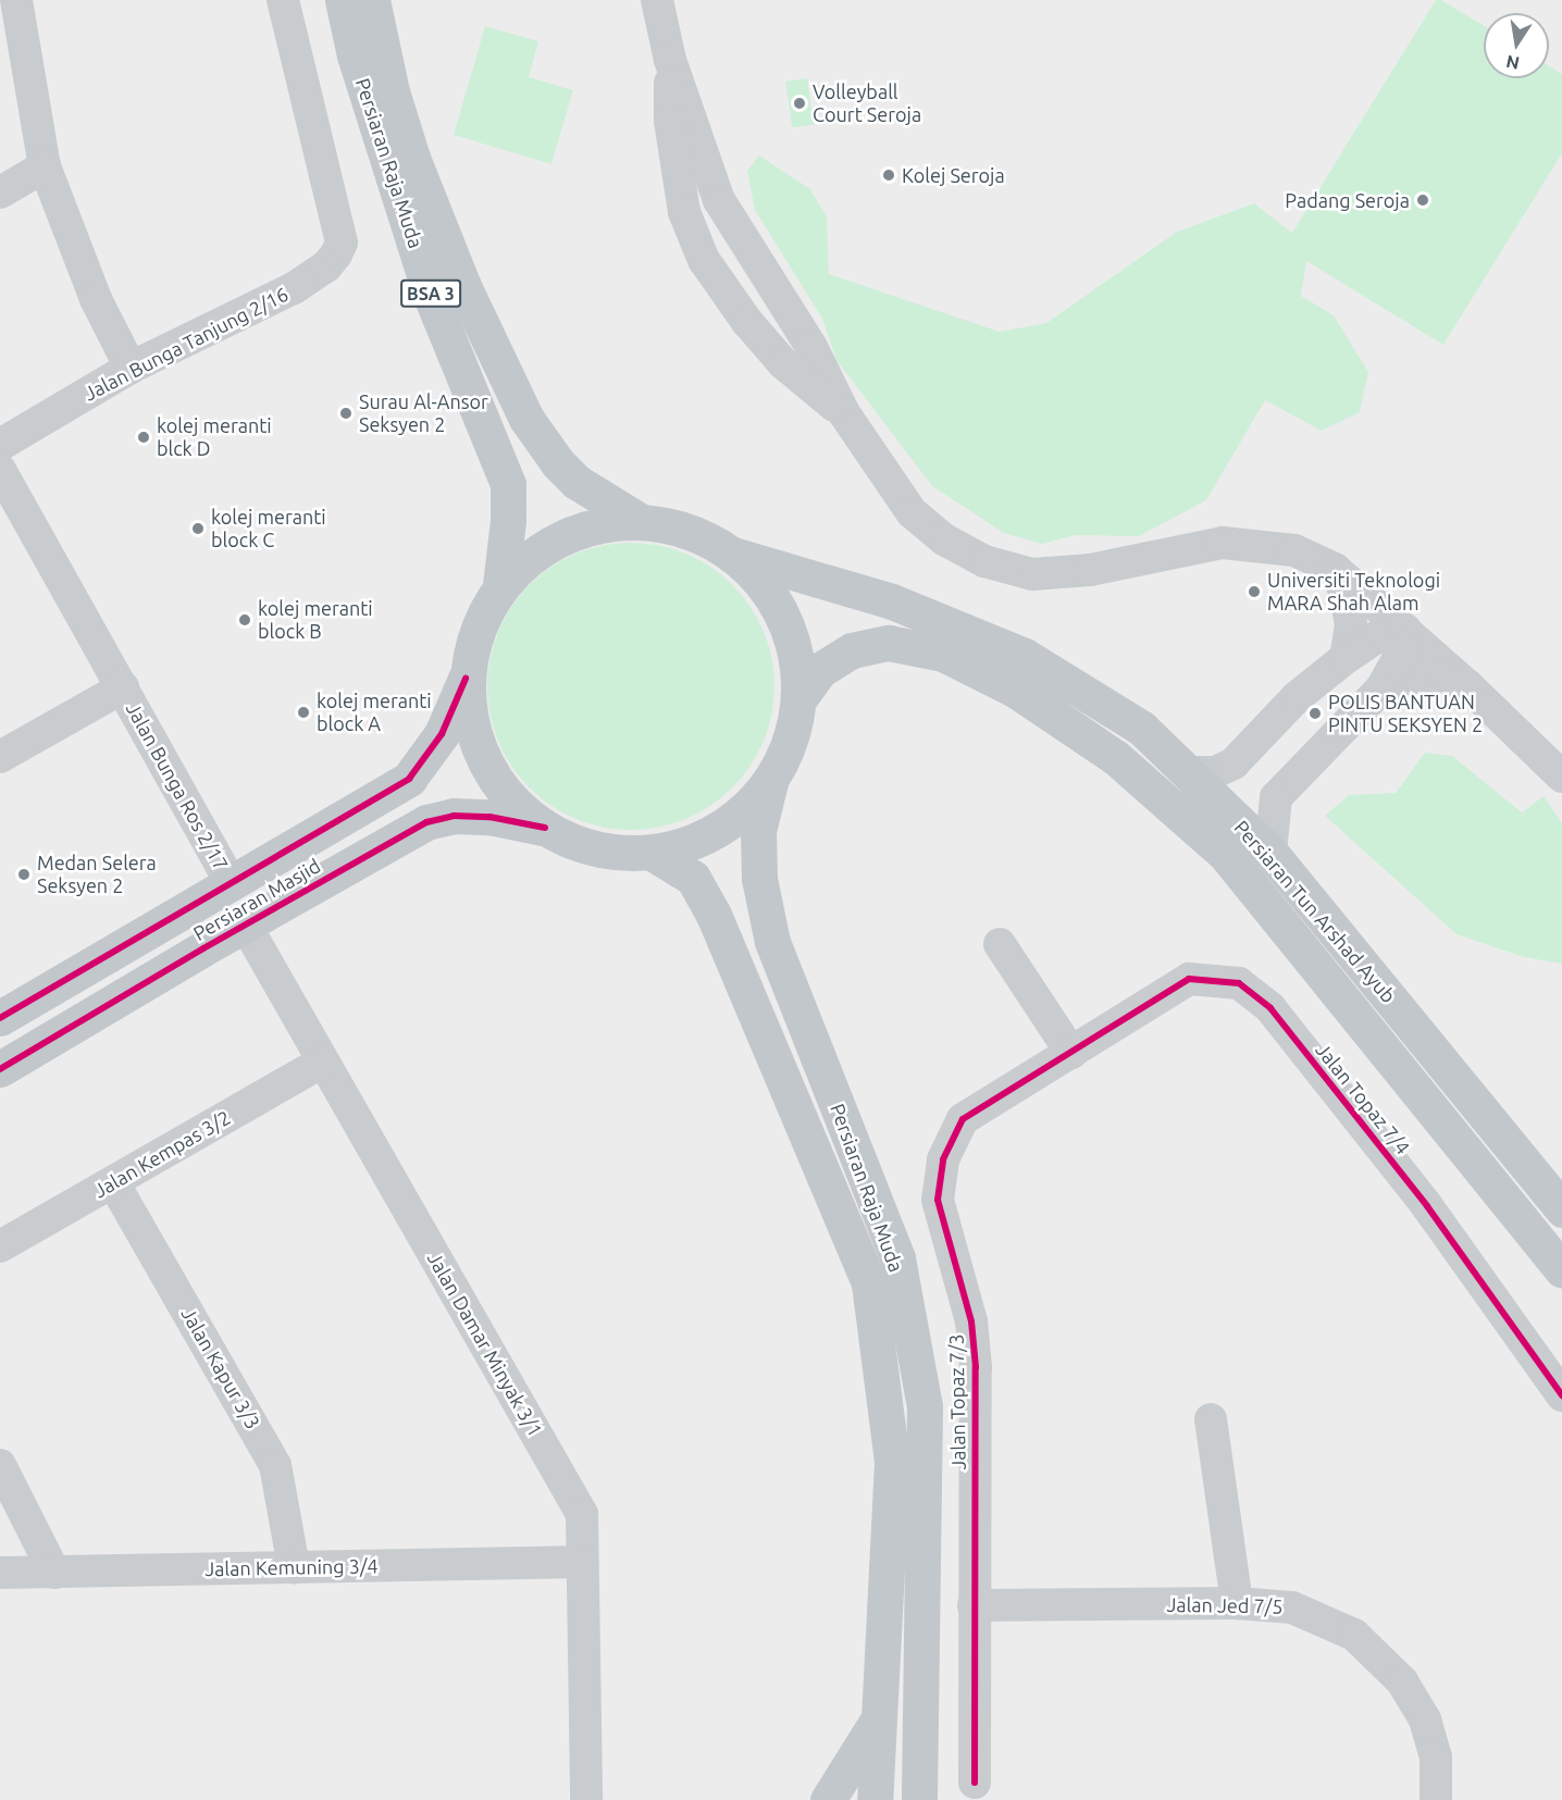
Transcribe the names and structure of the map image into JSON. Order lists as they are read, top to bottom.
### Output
{
  "streets": {
    "main road": [
      "Persiaran Raja Muda",
      "BSA 3",
      "Persiaran Masjid",
      "Persiaran Tun Arshad Ayub"
    ],
    "street": [
      "Jalan Bunga Tanjung 2/16",
      "Jalan Bunga Ros 2/17",
      "Jalan Topaz 7/4",
      "Jalan Kempas 3/2",
      "Jalan Damar Minyak 3/1",
      "Jalan Kapur 3/3",
      "Jalan Topaz 7/3",
      "Jalan Kemuning 3/4",
      "Jalan Jed 7/5"
    ]
  },
  "crossings": [
    ["Jalan Bunga Ros 2/17", "Persiaran Masjid"],
    ["Persiaran Masjid", "Jalan Damar Minyak 3/1"],
    ["Jalan Topaz 7/4", "Jalan Topaz 7/3"],
    ["Jalan Kempas 3/2", "Jalan Damar Minyak 3/1"],
    ["Jalan Kempas 3/2", "Jalan Kapur 3/3"],
    ["Jalan Damar Minyak 3/1", "Jalan Kemuning 3/4"],
    ["Jalan Kapur 3/3", "Jalan Kemuning 3/4"],
    ["Jalan Topaz 7/3", "Jalan Jed 7/5"]
  ],
  "places": [
    "Volleyball Court Seroja",
    "Kolej Seroja",
    "Padang Seroja",
    "Surau Al-Ansor Seksyen 2",
    "kolej meranti blck D",
    "kolej meranti block C",
    "Universiti Teknologi MARA Shah Alam",
    "kolej meranti block B",
    "kolej meranti block A",
    "POLIS BANTUAN PINTU SEKSYEN 2",
    "Medan Selera Seksyen 2"
  ],
  "north": "bottom"
}
